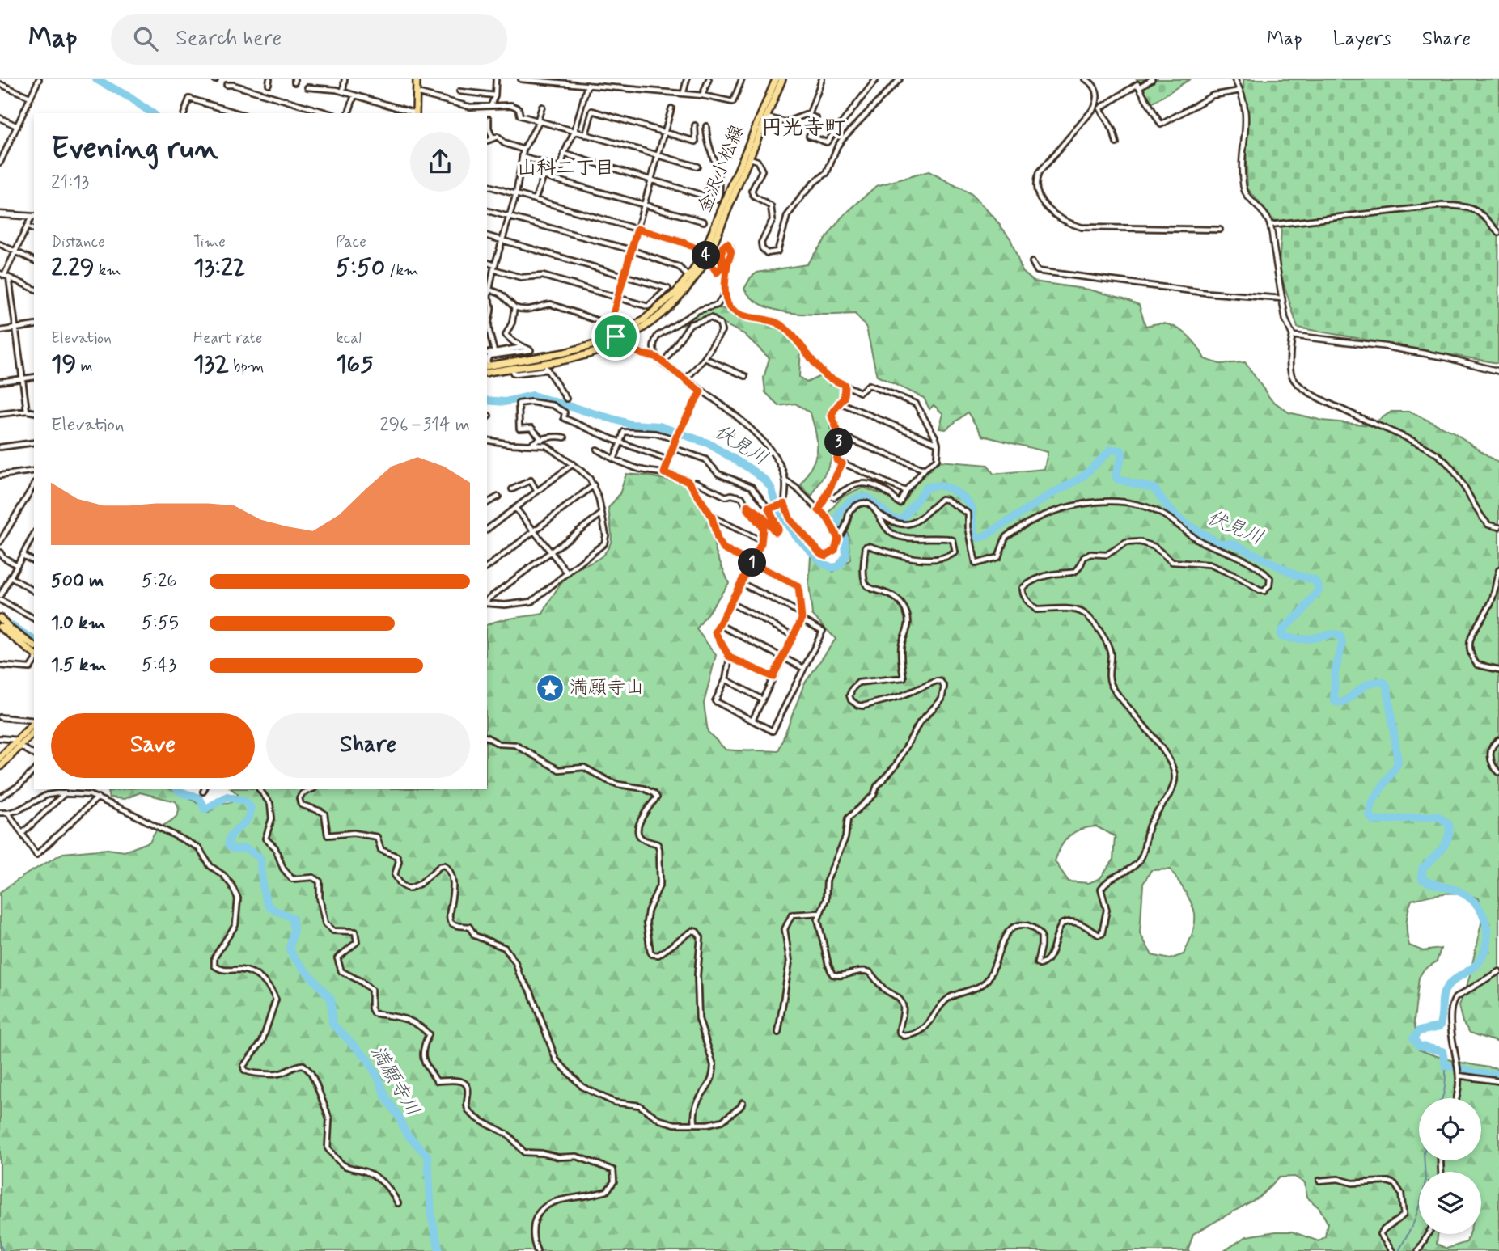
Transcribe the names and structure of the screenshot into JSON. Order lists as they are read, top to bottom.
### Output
{
  "streets": {
    "main road": ["金沢小松線"]
  },
  "districts": ["円光寺町", "山科二丁目"],
  "water": ["伏見川", "満願寺川"],
  "places": {
    "place": ["満願寺山"]
  },
  "page": {
    "header": "Map",
    "search": "Search here",
    "nav": ["Map", "Layers", "Share"],
    "heading": ["Evening run", "21:13"],
    "stats": [
      ["Distance", "2.29 km"],
      ["Time", "13:22"],
      ["Pace", "5:50 /km"],
      ["Elevation", "19 m"],
      ["Heart rate", "132 bpm"],
      ["kcal", "165"]
    ],
    "pins": ["4", "3", "1"],
    "chart": ["Elevation", "296–314 m"],
    "list": [
      {
        "name": "500 m",
        "note": "5:26"
      },
      {
        "name": "1.0 km",
        "note": "5:55"
      },
      {
        "name": "1.5 km",
        "note": "5:43"
      }
    ],
    "buttons": ["Save", "Share"]
  }
}
